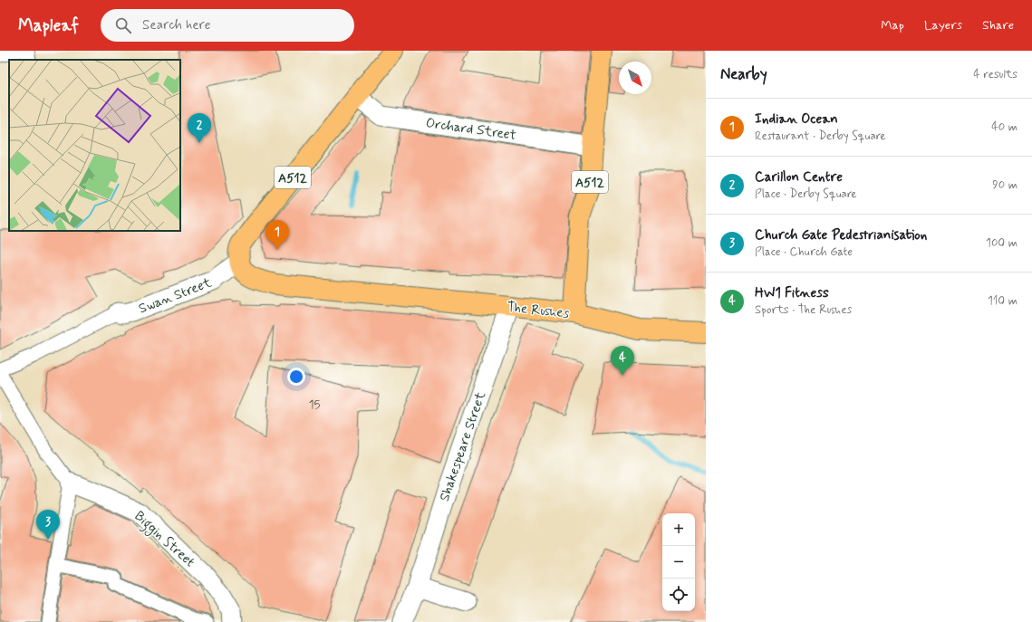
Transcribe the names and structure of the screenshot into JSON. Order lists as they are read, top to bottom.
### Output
{
  "streets": {
    "main road": ["A512", "The Rushes"],
    "street": [
      "Orchard Street",
      "Swan Street",
      "Shakespeare Street",
      "Biggin Street"
    ]
  },
  "crossings": [
    ["Orchard Street", "A512"],
    ["A512", "Swan Street"],
    ["A512", "The Rushes"],
    ["Swan Street", "The Rushes"],
    ["The Rushes", "Shakespeare Street"]
  ],
  "house_numbers": ["15"],
  "north": "bottom right",
  "page": {
    "header": "Mapleaf",
    "search": "Search here",
    "nav": ["Map", "Layers", "Share"],
    "heading": ["Nearby", "4 results"],
    "list": [
      {
        "mark": "1",
        "name": "Indian Ocean",
        "note": "Restaurant · Derby Square",
        "value": "40 m"
      },
      {
        "mark": "2",
        "name": "Carillon Centre",
        "note": "Place · Derby Square",
        "value": "90 m"
      },
      {
        "mark": "3",
        "name": "Church Gate Pedestrianisation",
        "note": "Place · Church Gate",
        "value": "100 m"
      },
      {
        "mark": "4",
        "name": "HW1 Fitness",
        "note": "Sports · The Rushes",
        "value": "110 m"
      }
    ],
    "pins": [
      "2",
      "1",
      "4",
      "3"
    ],
    "map_buttons": ["+", "−"]
  }
}
